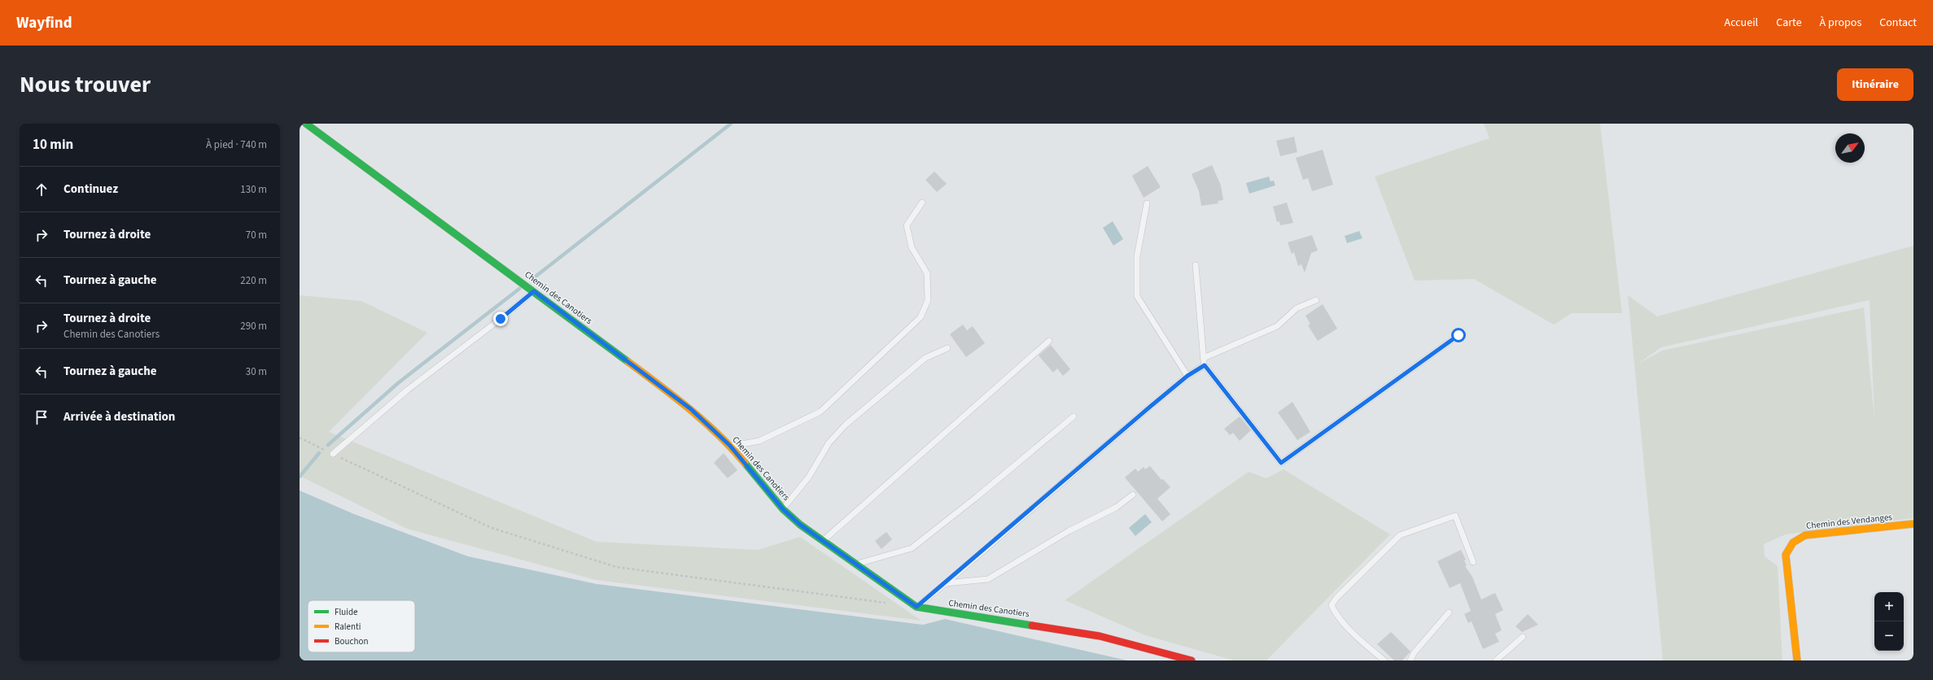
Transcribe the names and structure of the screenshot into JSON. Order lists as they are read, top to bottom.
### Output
{
  "streets": {
    "street": ["Chemin des Canotiers", "Chemin des Vendanges"]
  },
  "legend": ["Fluide", "Ralenti", "Bouchon"],
  "north": "top right",
  "page": {
    "header": "Wayfind",
    "nav": [
      "Accueil",
      "Carte",
      "À propos",
      "Contact"
    ],
    "title": "Nous trouver",
    "buttons": "Itinéraire",
    "heading": ["10 min", "À pied · 740 m"],
    "list": [
      ["Continuez", "130 m"],
      ["Tournez à droite", "70 m"],
      ["Tournez à gauche", "220 m"],
      ["Tournez à droite", "Chemin des Canotiers", "290 m"],
      ["Tournez à gauche", "30 m"],
      "Arrivée à destination"
    ],
    "map_buttons": ["+", "−"]
  }
}
